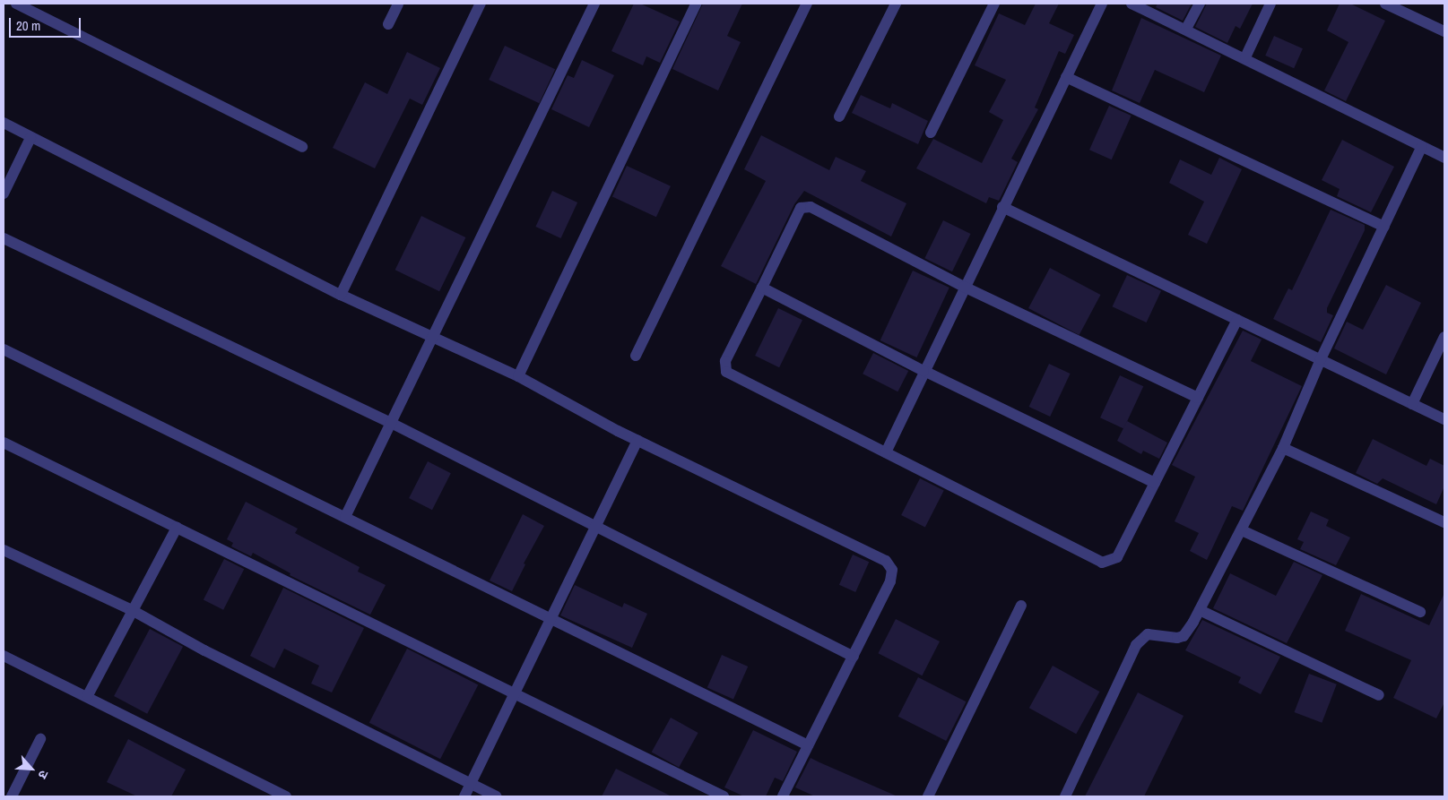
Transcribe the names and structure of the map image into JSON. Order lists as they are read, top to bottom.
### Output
{
  "scale_bar": "20 m",
  "north": "bottom right"
}
